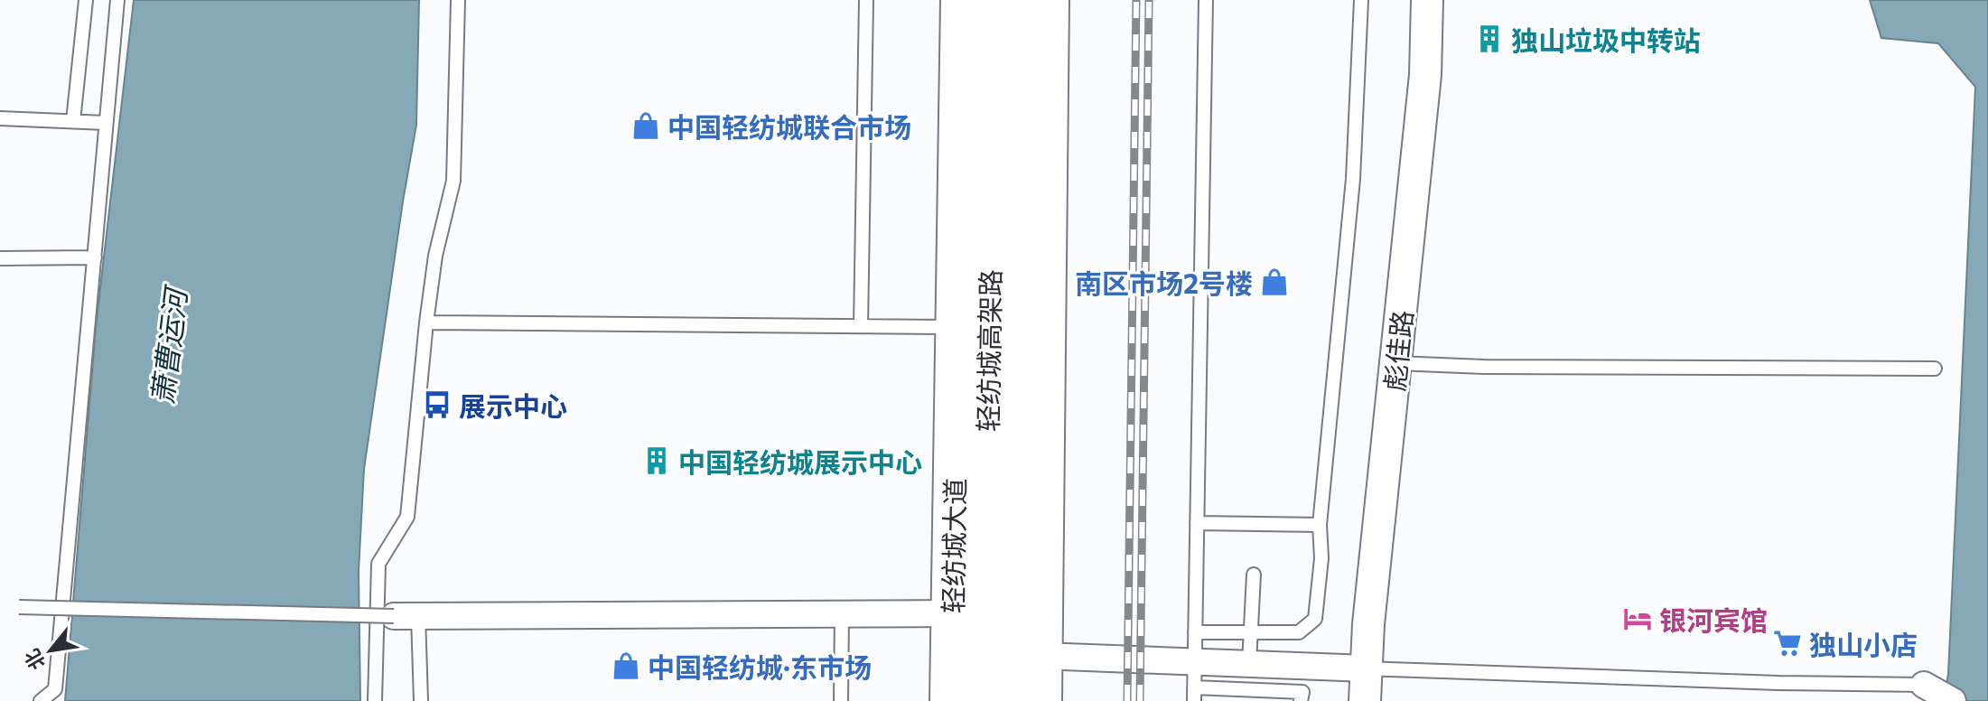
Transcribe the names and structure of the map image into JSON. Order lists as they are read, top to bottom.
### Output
{
  "streets": {
    "main road": ["轻纺城高架路", "轻纺城大道"],
    "street": ["彪佳路"]
  },
  "water": ["萧曹运河"],
  "places": {
    "building": ["独山垃圾中转站", "中国轻纺城展示中心"],
    "shop": ["中国轻纺城联合市场", "南区市场2号楼", "中国轻纺城·东市场"],
    "bus stop": ["展示中心"],
    "hotel": ["银河宾馆"],
    "supermarket": ["独山小店"]
  },
  "north": "bottom left"
}
